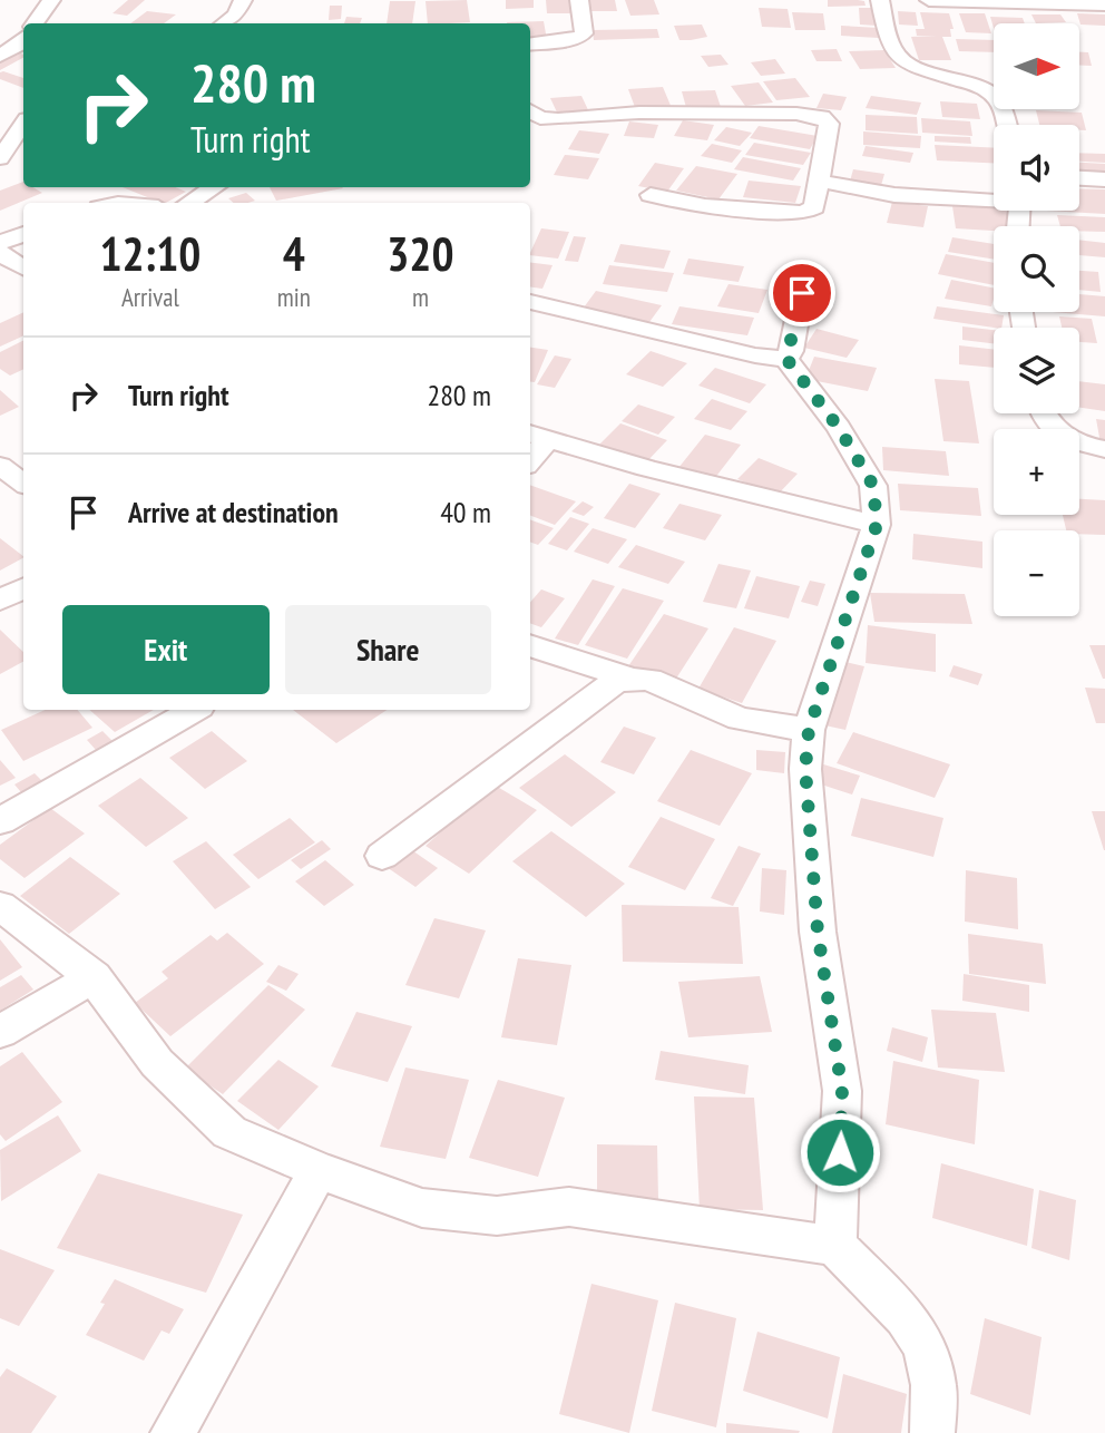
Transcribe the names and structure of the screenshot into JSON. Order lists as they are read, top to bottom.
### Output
{
  "north": "right",
  "page": {
    "map_buttons": ["+", "−"],
    "turn": ["280 m", "Turn right"],
    "eta": [
      "12:10",
      "Arrival",
      "4",
      "min",
      "320",
      "m"
    ],
    "list": [
      {
        "name": "Turn right",
        "value": "280 m"
      },
      {
        "name": "Arrive at destination",
        "value": "40 m"
      }
    ],
    "buttons": ["Exit", "Share"]
  }
}
